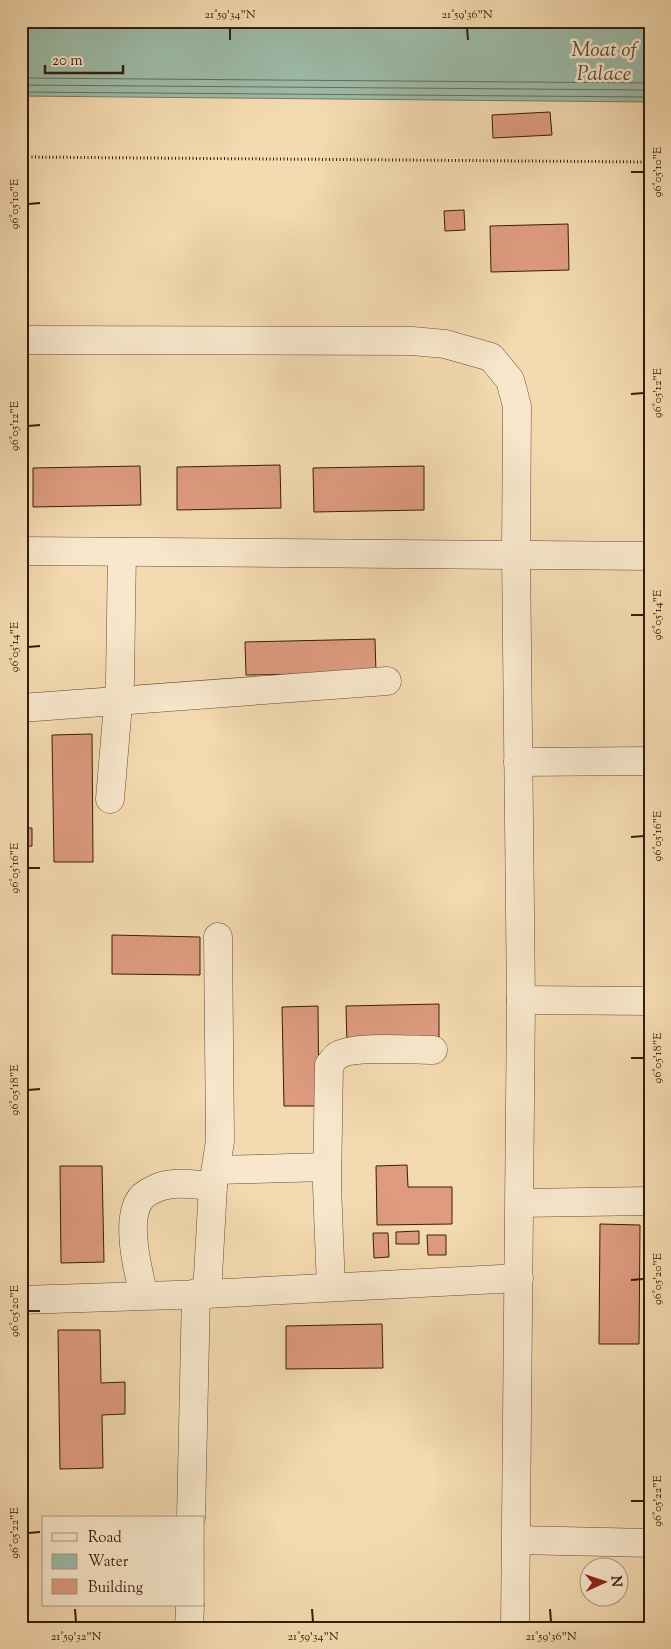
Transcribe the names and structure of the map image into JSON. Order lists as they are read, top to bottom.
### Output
{
  "water": ["Moat of Palace"],
  "legend": ["Road", "Water", "Building"],
  "scale_bar": "20 m",
  "north": "right",
  "coordinates": [
    "21°59'34\"N",
    "21°59'36\"N",
    "96°05'10\"E",
    "96°05'12\"E",
    "96°05'14\"E",
    "96°05'16\"E",
    "96°05'18\"E",
    "96°05'20\"E",
    "96°05'22\"E",
    "21°59'32\"N"
  ]
}
